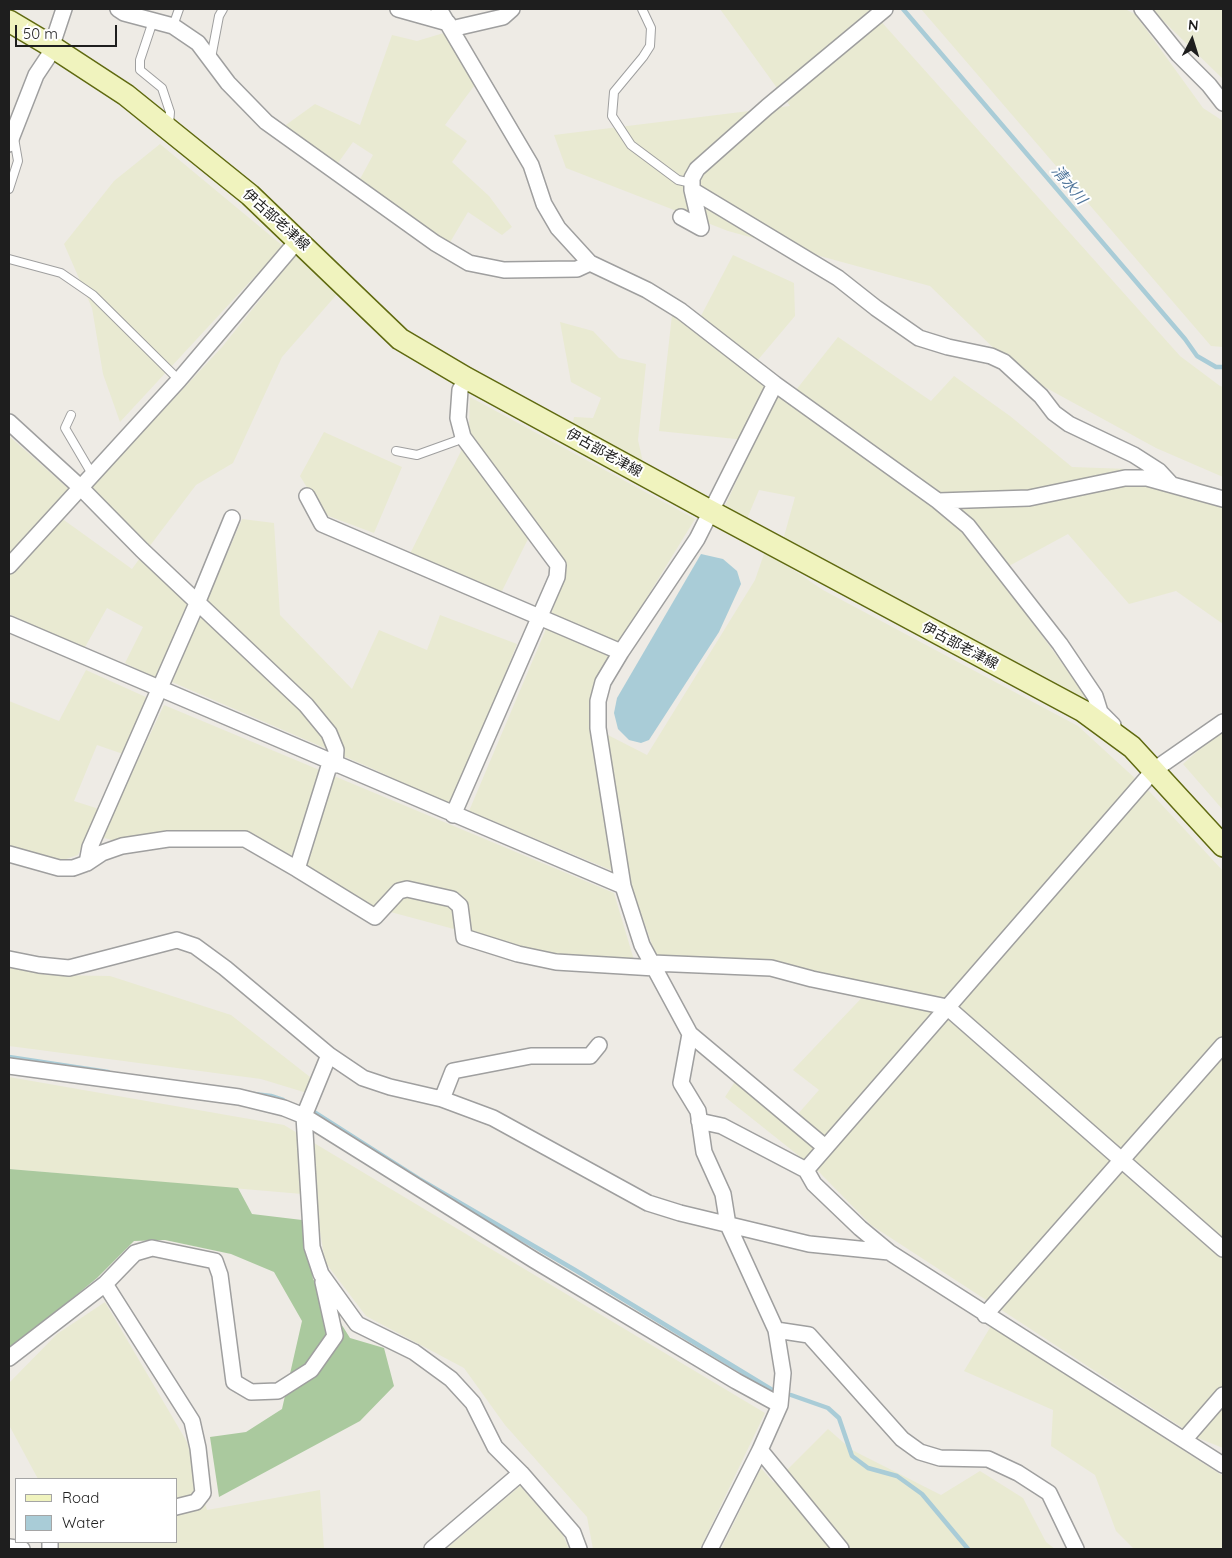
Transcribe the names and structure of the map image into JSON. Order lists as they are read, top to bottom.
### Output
{
  "streets": {
    "main road": ["伊古部老津線"]
  },
  "water": ["清水川"],
  "legend": ["Road", "Water"],
  "scale_bar": "50 m",
  "north": "top"
}
